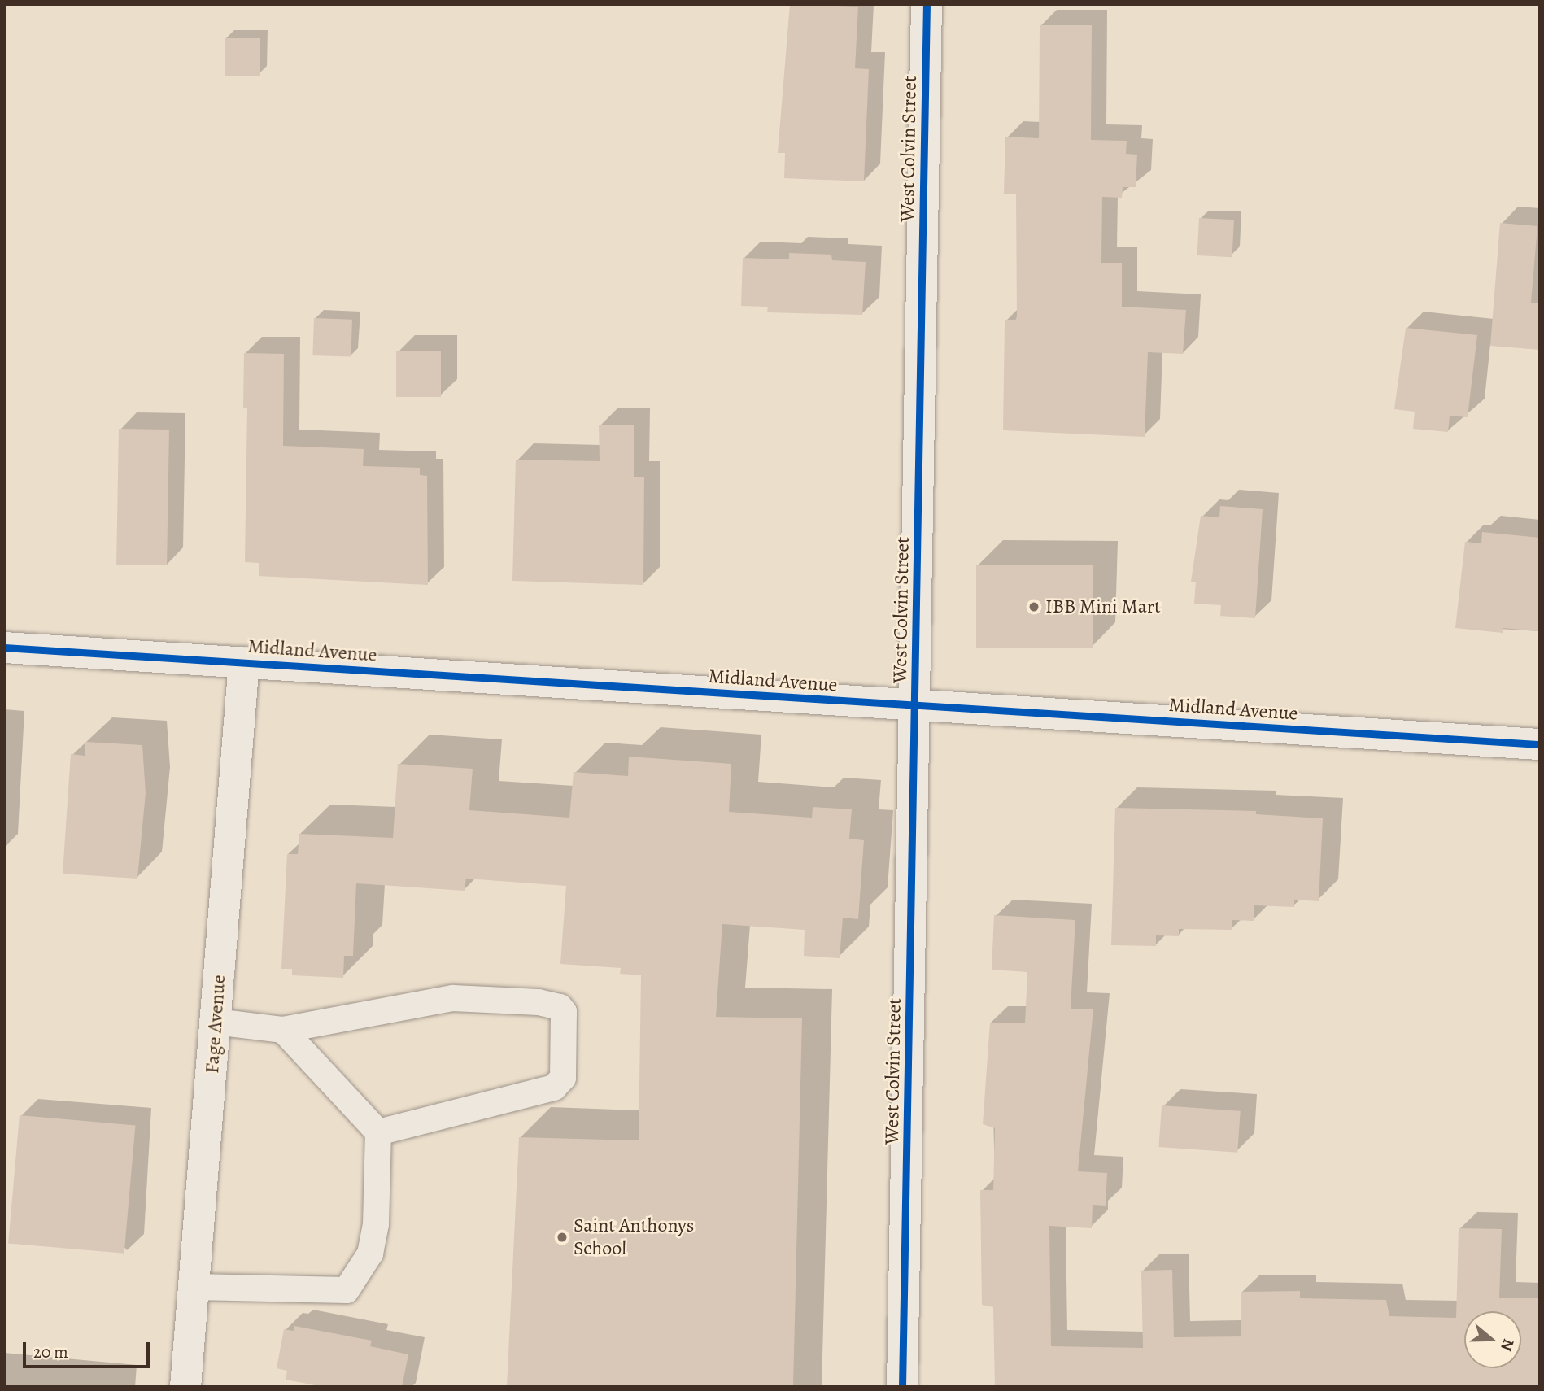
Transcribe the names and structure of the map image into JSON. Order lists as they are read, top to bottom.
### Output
{
  "streets": {
    "street": ["West Colvin Street", "Midland Avenue", "Fage Avenue"]
  },
  "crossings": [
    ["West Colvin Street", "Midland Avenue"],
    ["Midland Avenue", "Fage Avenue"]
  ],
  "places": ["IBB Mini Mart", "Saint Anthonys School"],
  "scale_bar": "20 m",
  "north": "right"
}
